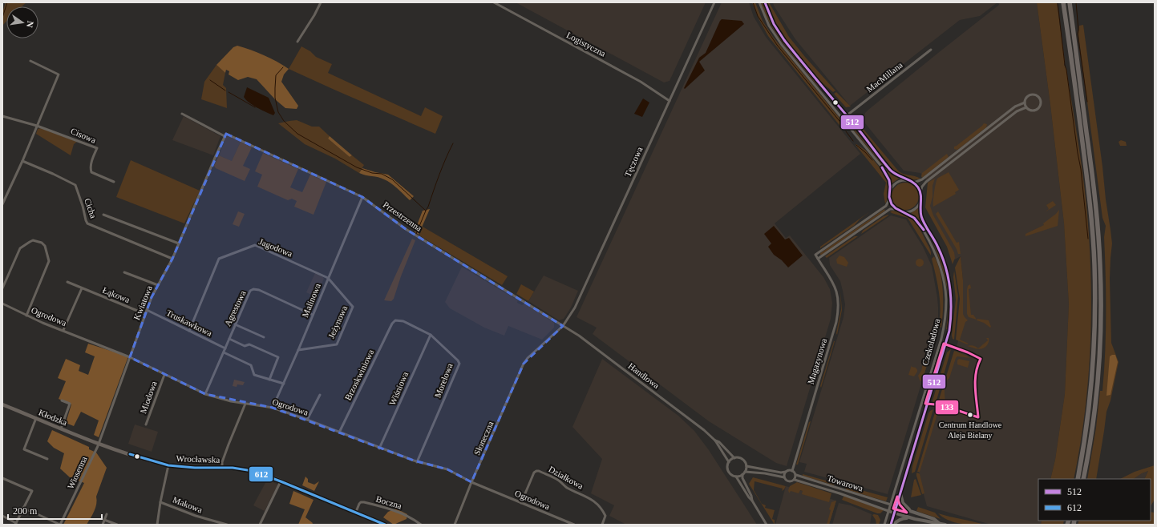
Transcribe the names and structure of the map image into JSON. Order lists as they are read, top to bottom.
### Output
{
  "streets": {
    "main road": ["Kłodzka", "Wrocławska"],
    "street": [
      "Logistyczna",
      "MacMillana",
      "Cisowa",
      "Tęczowa",
      "Cicha",
      "Przestrzenna",
      "Jagodowa",
      "Łąkowa",
      "Malinowa",
      "Kwiatowa",
      "Agrestowa",
      "Ogrodowa",
      "Jeżynowa",
      "Truskawkowa",
      "Czekoladowa",
      "Magazynowa",
      "Brzoskwiniowa",
      "Handlowa",
      "Morelowa",
      "Wiśniowa",
      "Miodowa",
      "Słoneczna",
      "Wiosenna",
      "Działkowa",
      "Towarowa",
      "Boczna",
      "Makowa"
    ]
  },
  "crossings": [
    ["Logistyczna", "Tęczowa"],
    ["Tęczowa", "Przestrzenna"],
    ["Tęczowa", "Handlowa"],
    ["Tęczowa", "Słoneczna"],
    ["Cicha", "Kwiatowa"],
    ["Przestrzenna", "Malinowa"],
    ["Przestrzenna", "Kwiatowa"],
    ["Przestrzenna", "Handlowa"],
    ["Jagodowa", "Malinowa"],
    ["Jagodowa", "Jeżynowa"],
    ["Jagodowa", "Truskawkowa"],
    ["Łąkowa", "Kwiatowa"],
    ["Malinowa", "Agrestowa"],
    ["Malinowa", "Ogrodowa"],
    ["Malinowa", "Jeżynowa"],
    ["Kwiatowa", "Ogrodowa"],
    ["Kwiatowa", "Truskawkowa"],
    ["Kwiatowa", "Kłodzka"],
    ["Kwiatowa", "Wrocławska"],
    ["Kwiatowa", "Wiosenna"],
    ["Agrestowa", "Ogrodowa"],
    ["Agrestowa", "Truskawkowa"],
    ["Ogrodowa", "Brzoskwiniowa"],
    ["Ogrodowa", "Morelowa"],
    ["Ogrodowa", "Wiśniowa"],
    ["Ogrodowa", "Miodowa"],
    ["Ogrodowa", "Słoneczna"],
    ["Ogrodowa", "Działkowa"],
    ["Czekoladowa", "Magazynowa"],
    ["Czekoladowa", "Towarowa"],
    ["Magazynowa", "Towarowa"],
    ["Brzoskwiniowa", "Morelowa"],
    ["Morelowa", "Wiśniowa"],
    ["Kłodzka", "Wrocławska"],
    ["Kłodzka", "Wiosenna"],
    ["Wrocławska", "Wiosenna"],
    ["Wrocławska", "Boczna"],
    ["Wrocławska", "Makowa"]
  ],
  "places": ["Centrum Handlowe Aleja Bielany"],
  "lines": ["transit line 512", "transit line 133", "transit line 612"],
  "legend": ["512", "612"],
  "scale_bar": "200 m",
  "north": "right"
}
